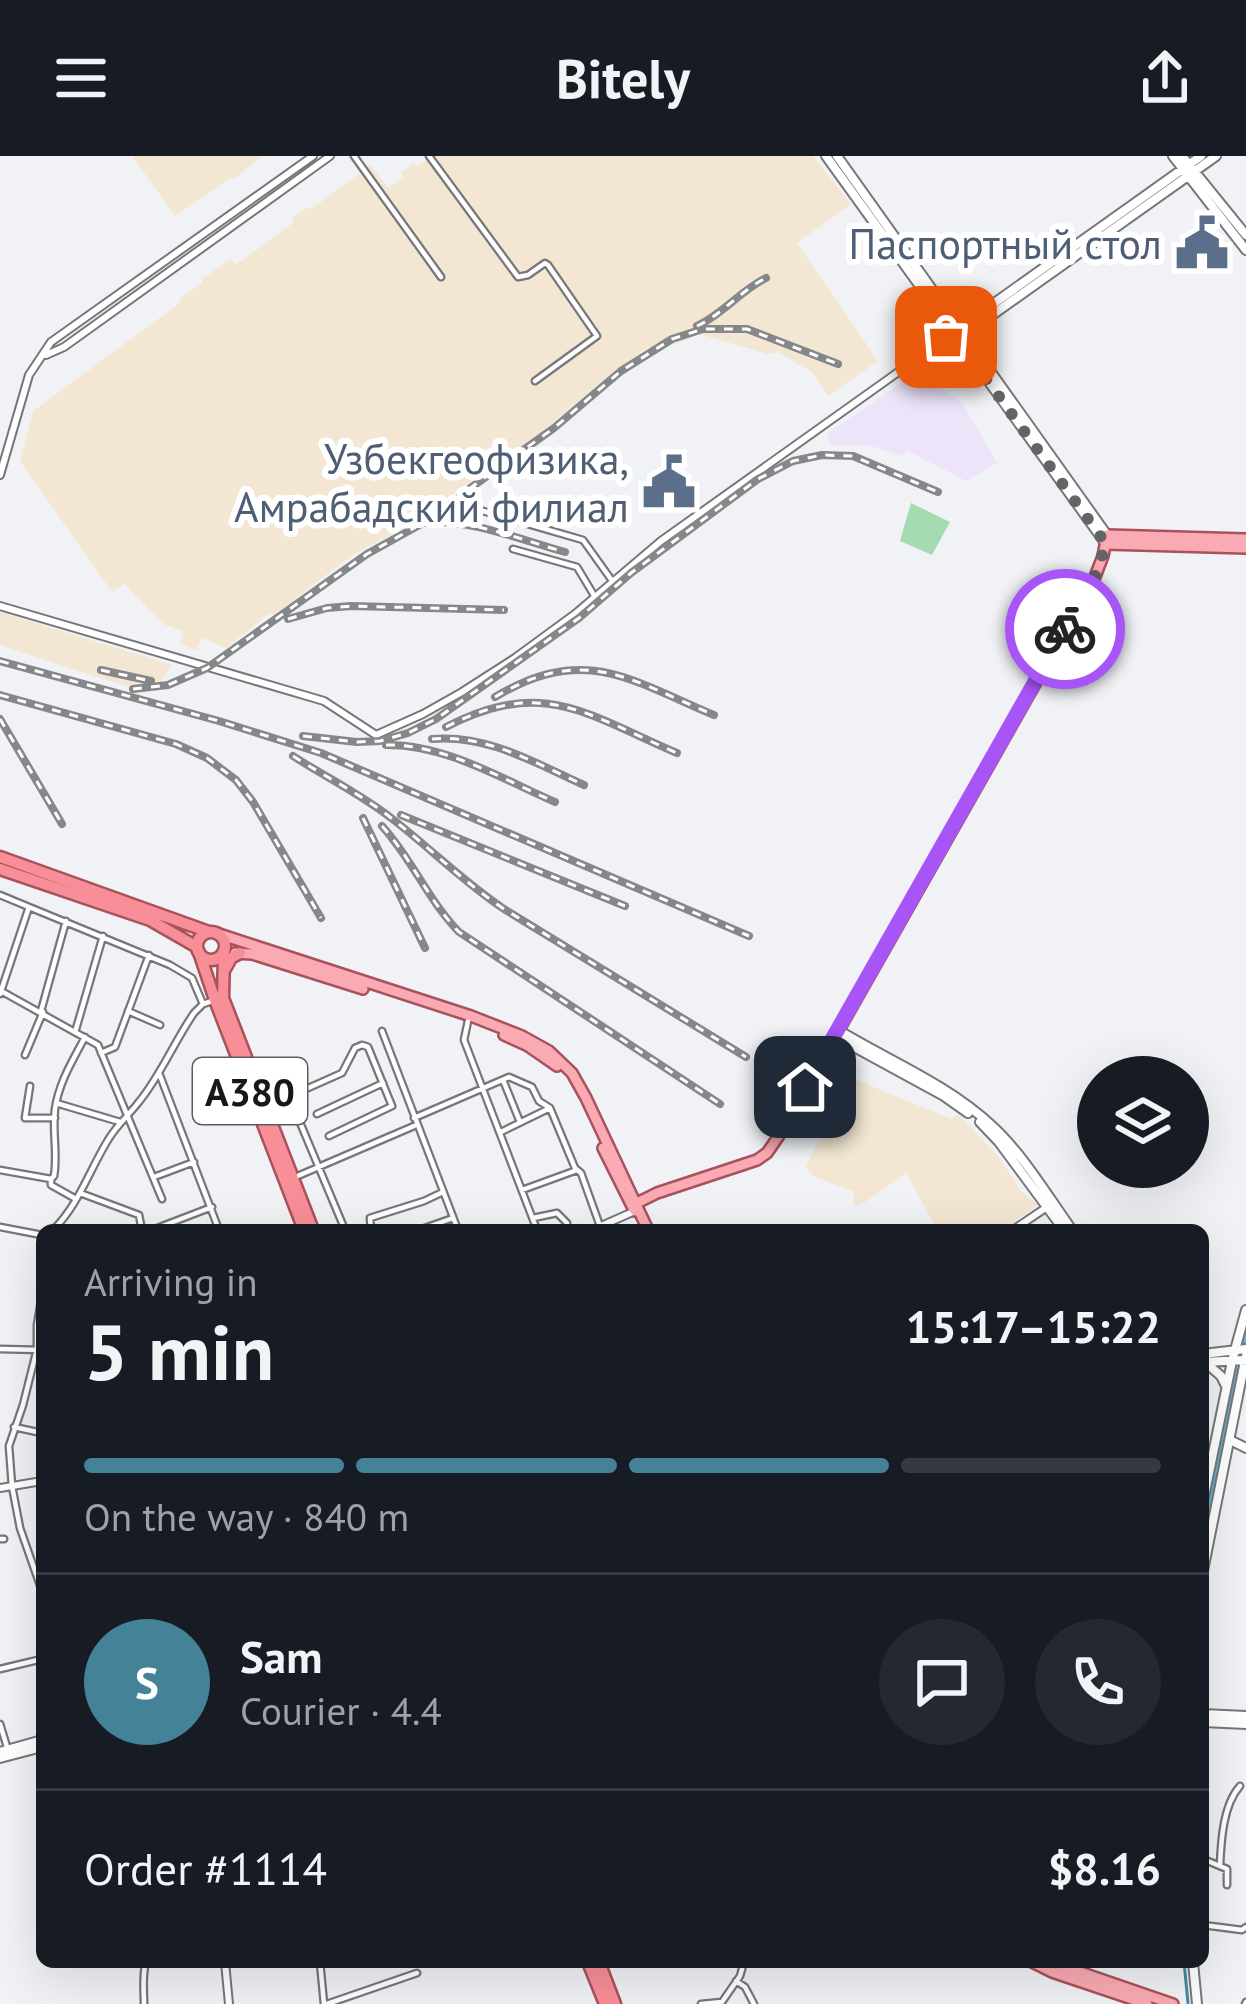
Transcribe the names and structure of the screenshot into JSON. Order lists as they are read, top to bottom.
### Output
{
  "streets": {
    "highway": ["A380"]
  },
  "places": {
    "public building": ["Паспортный стол", "Узбекгеофизика, Амрабадский филиал"]
  },
  "page": {
    "header": "Bitely",
    "heading": ["5 min", "Arriving in", "15:17–15:22"],
    "panel": [
      "Sam",
      "Courier · 4.4",
      "Order #1114",
      "$8.16"
    ],
    "bar": "On the way · 840 m",
    "round": "S"
  }
}
